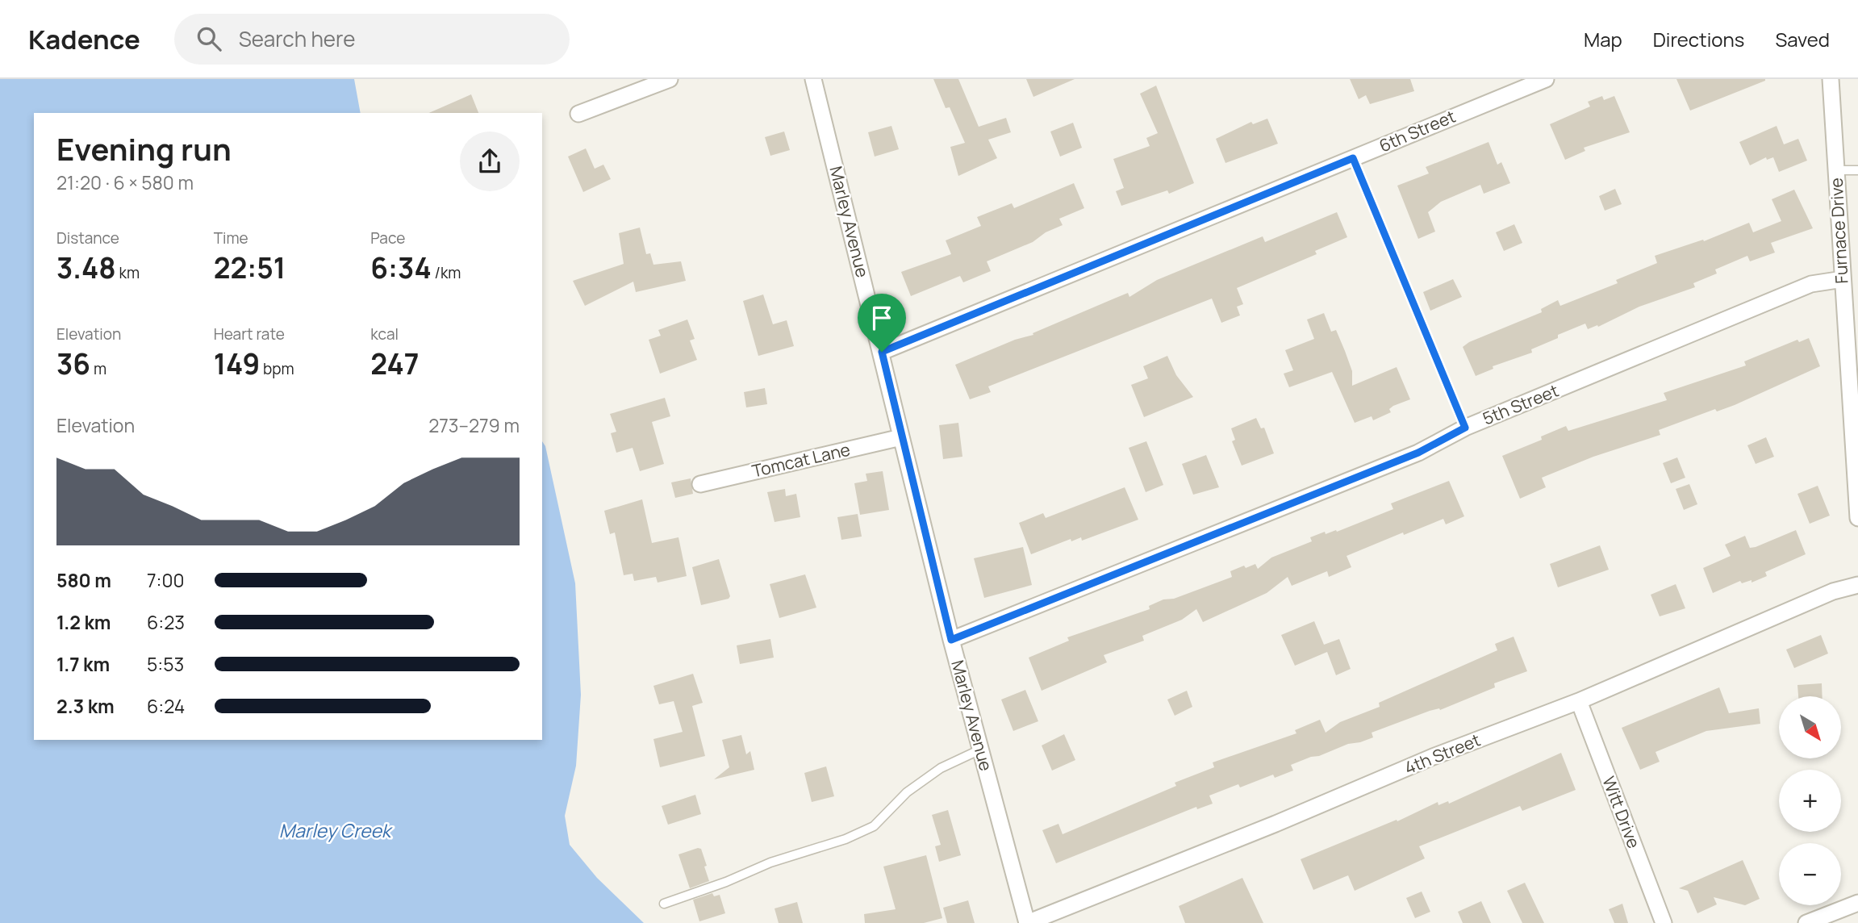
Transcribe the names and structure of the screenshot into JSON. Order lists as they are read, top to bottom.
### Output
{
  "streets": {
    "street": [
      "6th Street",
      "Marley Avenue",
      "Furnace Drive",
      "5th Street",
      "Tomcat Lane",
      "4th Street",
      "Witt Drive"
    ]
  },
  "crossings": [
    ["6th Street", "Marley Avenue"],
    ["Marley Avenue", "5th Street"],
    ["Marley Avenue", "Tomcat Lane"],
    ["Marley Avenue", "4th Street"],
    ["Furnace Drive", "5th Street"],
    ["4th Street", "Witt Drive"]
  ],
  "water": ["Marley Creek"],
  "north": "bottom right",
  "page": {
    "header": "Kadence",
    "search": "Search here",
    "nav": ["Map", "Directions", "Saved"],
    "heading": ["Evening run", "21:20 · 6 × 580 m"],
    "stats": [
      ["Distance", "3.48 km"],
      ["Time", "22:51"],
      ["Pace", "6:34 /km"],
      ["Elevation", "36 m"],
      ["Heart rate", "149 bpm"],
      ["kcal", "247"]
    ],
    "chart": ["Elevation", "273–279 m"],
    "list": [
      {
        "name": "580 m",
        "note": "7:00"
      },
      {
        "name": "1.2 km",
        "note": "6:23"
      },
      {
        "name": "1.7 km",
        "note": "5:53"
      },
      {
        "name": "2.3 km",
        "note": "6:24"
      }
    ],
    "map_buttons": ["+", "−"]
  }
}
